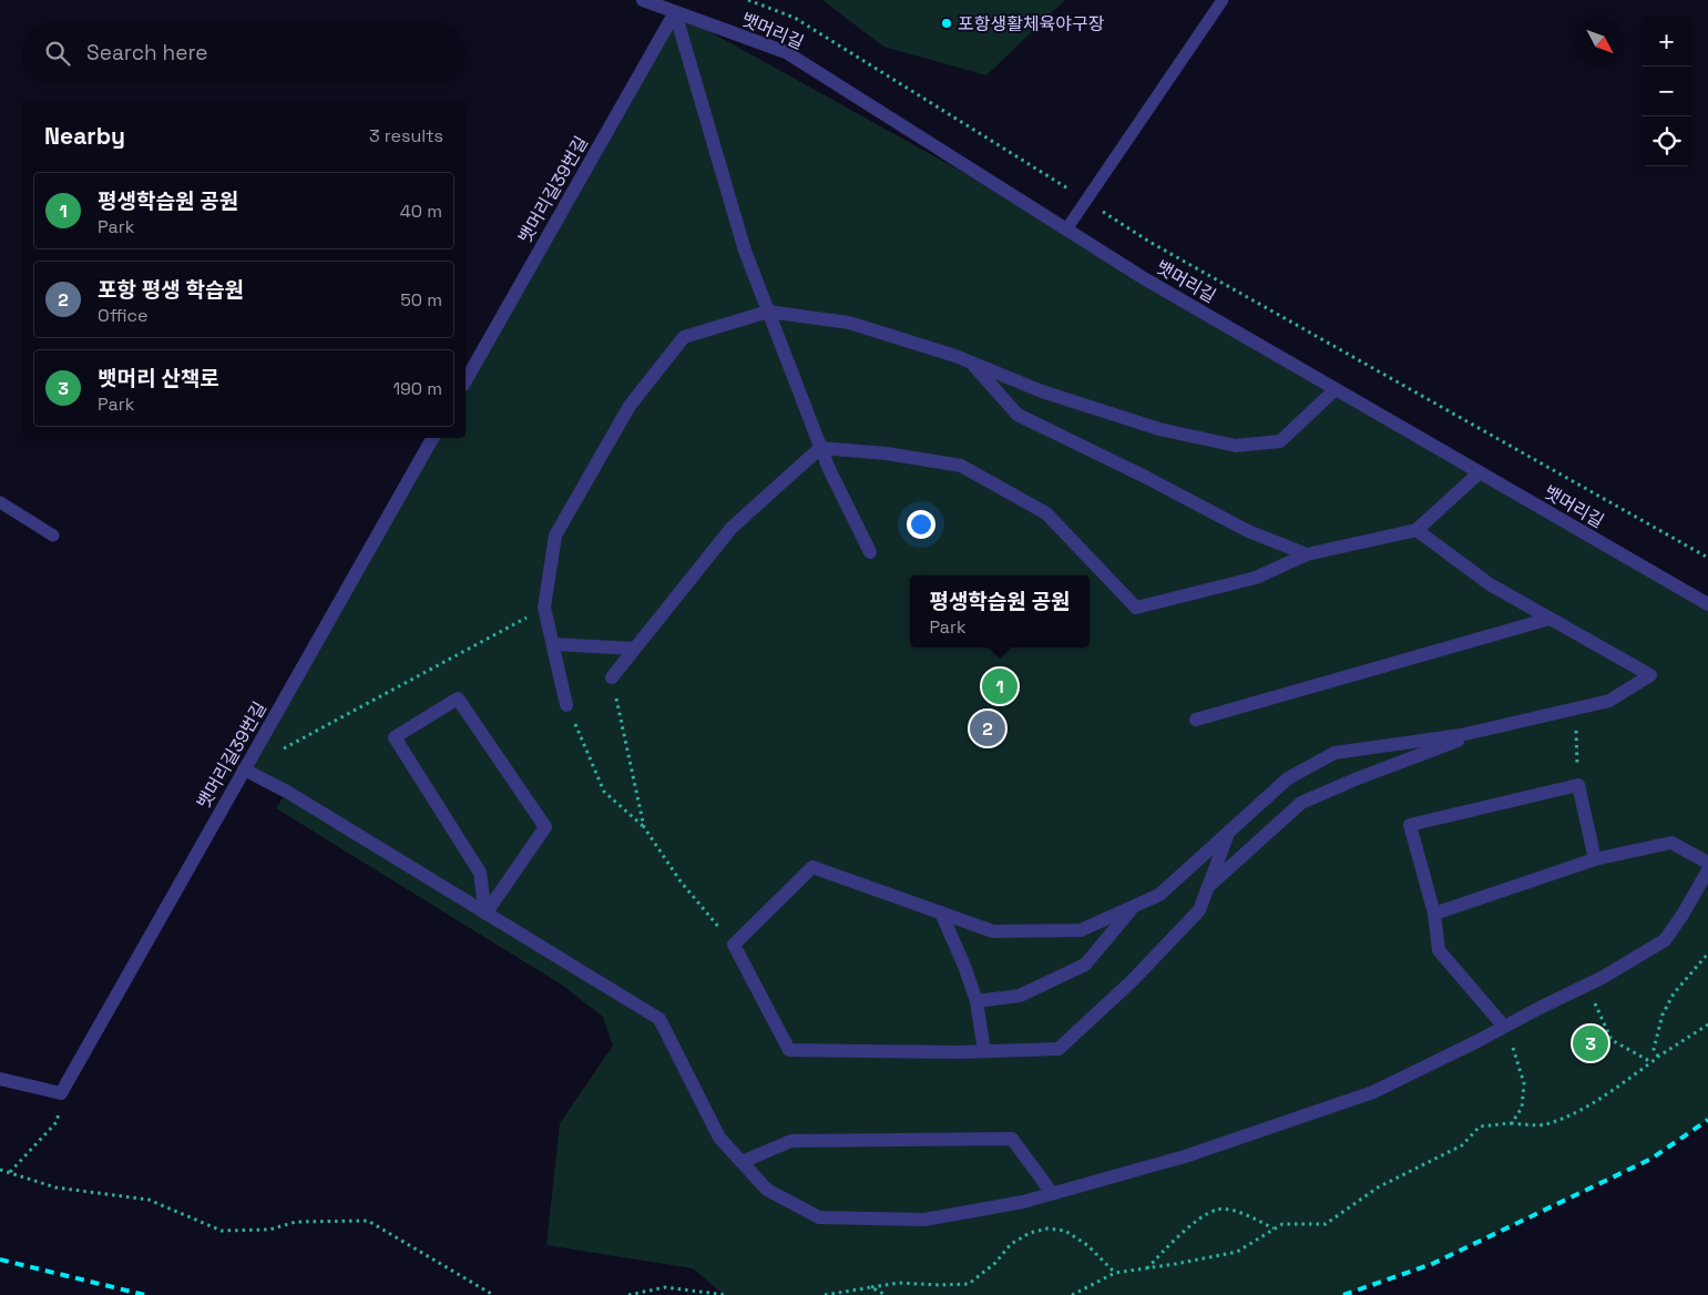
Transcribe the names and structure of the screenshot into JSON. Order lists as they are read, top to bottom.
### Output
{
  "streets": {
    "street": ["뱃머리길", "뱃머리길39번길"]
  },
  "crossings": [
    ["뱃머리길", "뱃머리길39번길"]
  ],
  "places": ["포항생활체육야구장"],
  "north": "bottom right",
  "page": {
    "map_buttons": ["+", "−"],
    "search": "Search here",
    "heading": ["Nearby", "3 results"],
    "list": [
      {
        "mark": "1",
        "name": "평생학습원 공원",
        "note": "Park",
        "value": "40 m"
      },
      {
        "mark": "2",
        "name": "포항 평생 학습원",
        "note": "Office",
        "value": "50 m"
      },
      {
        "mark": "3",
        "name": "뱃머리 산책로",
        "note": "Park",
        "value": "190 m"
      }
    ],
    "popup": ["평생학습원 공원", "Park"],
    "pins": ["1", "2", "3"]
  }
}
